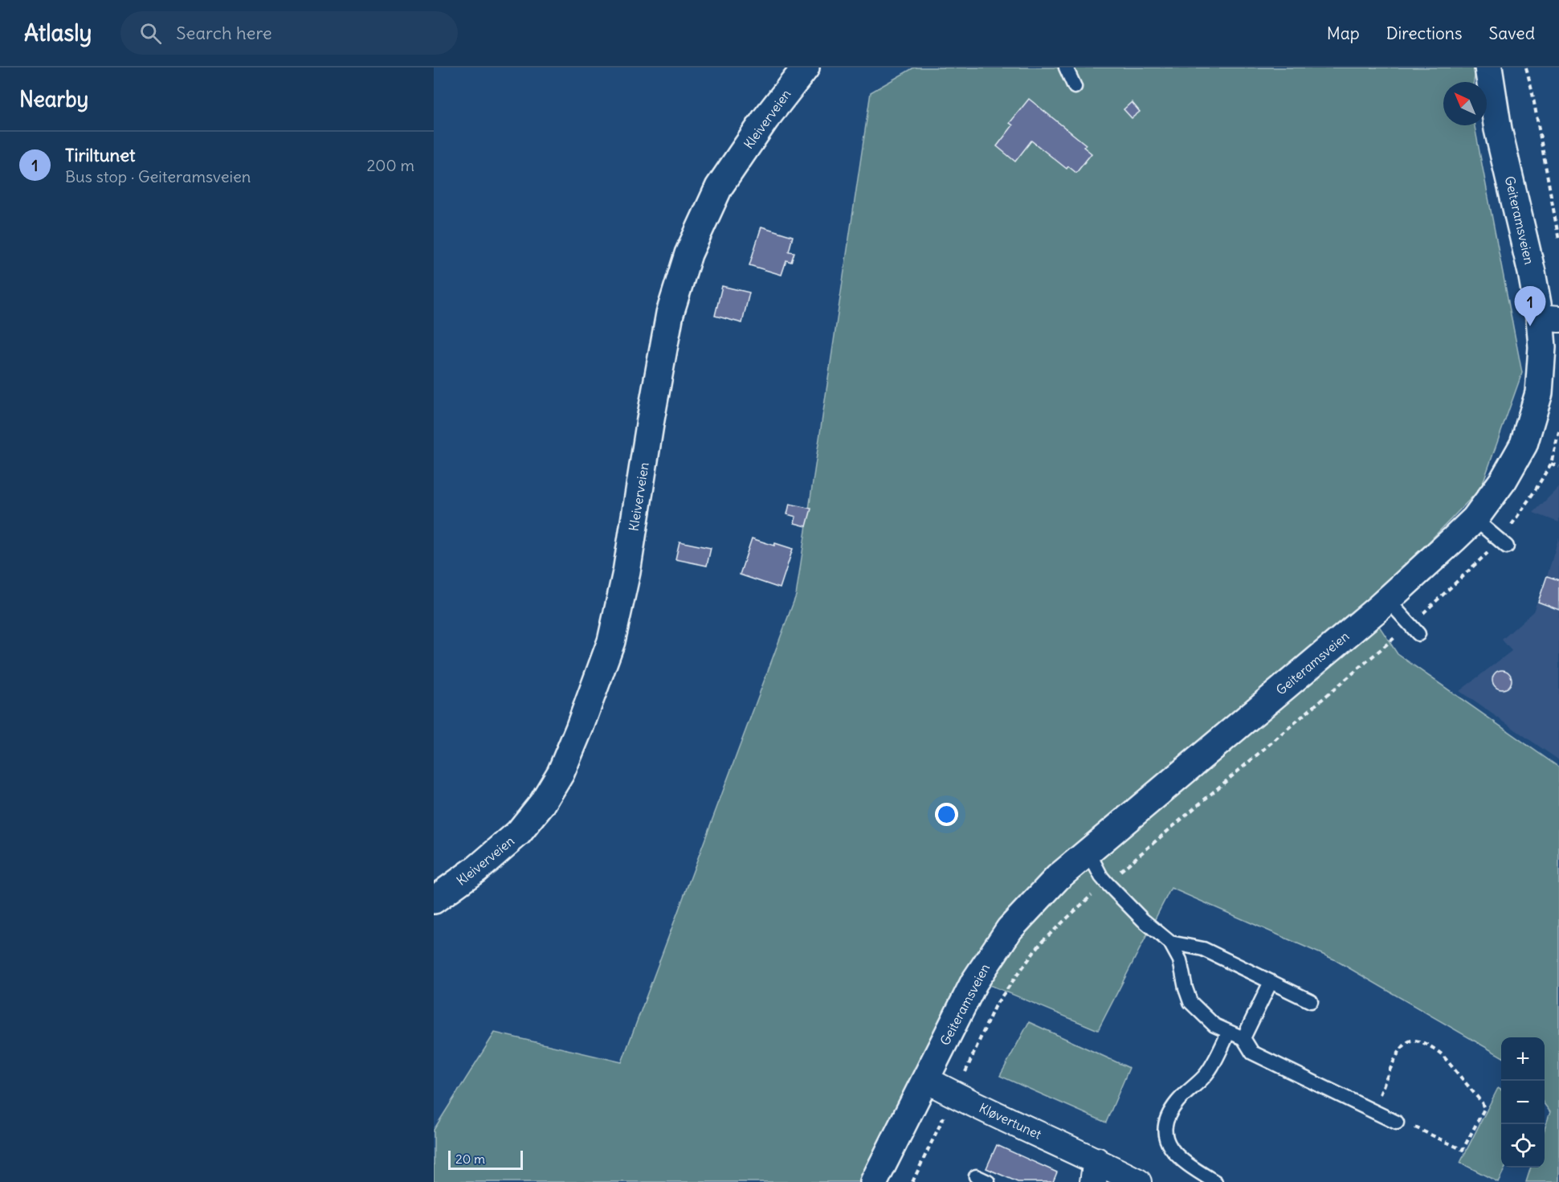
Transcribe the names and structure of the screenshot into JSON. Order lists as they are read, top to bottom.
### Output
{
  "streets": {
    "street": ["Kleiverveien", "Geiteramsveien", "Kløvertunet"]
  },
  "crossings": [
    ["Geiteramsveien", "Kløvertunet"]
  ],
  "scale_bar": "20 m",
  "north": "top left",
  "page": {
    "header": "Atlasly",
    "search": "Search here",
    "nav": ["Map", "Directions", "Saved"],
    "heading": "Nearby",
    "list": [
      {
        "mark": "1",
        "name": "Tiriltunet",
        "note": "Bus stop · Geiteramsveien",
        "value": "200 m"
      }
    ],
    "pins": "1",
    "map_buttons": ["+", "−"],
    "scale": "20 m"
  }
}
